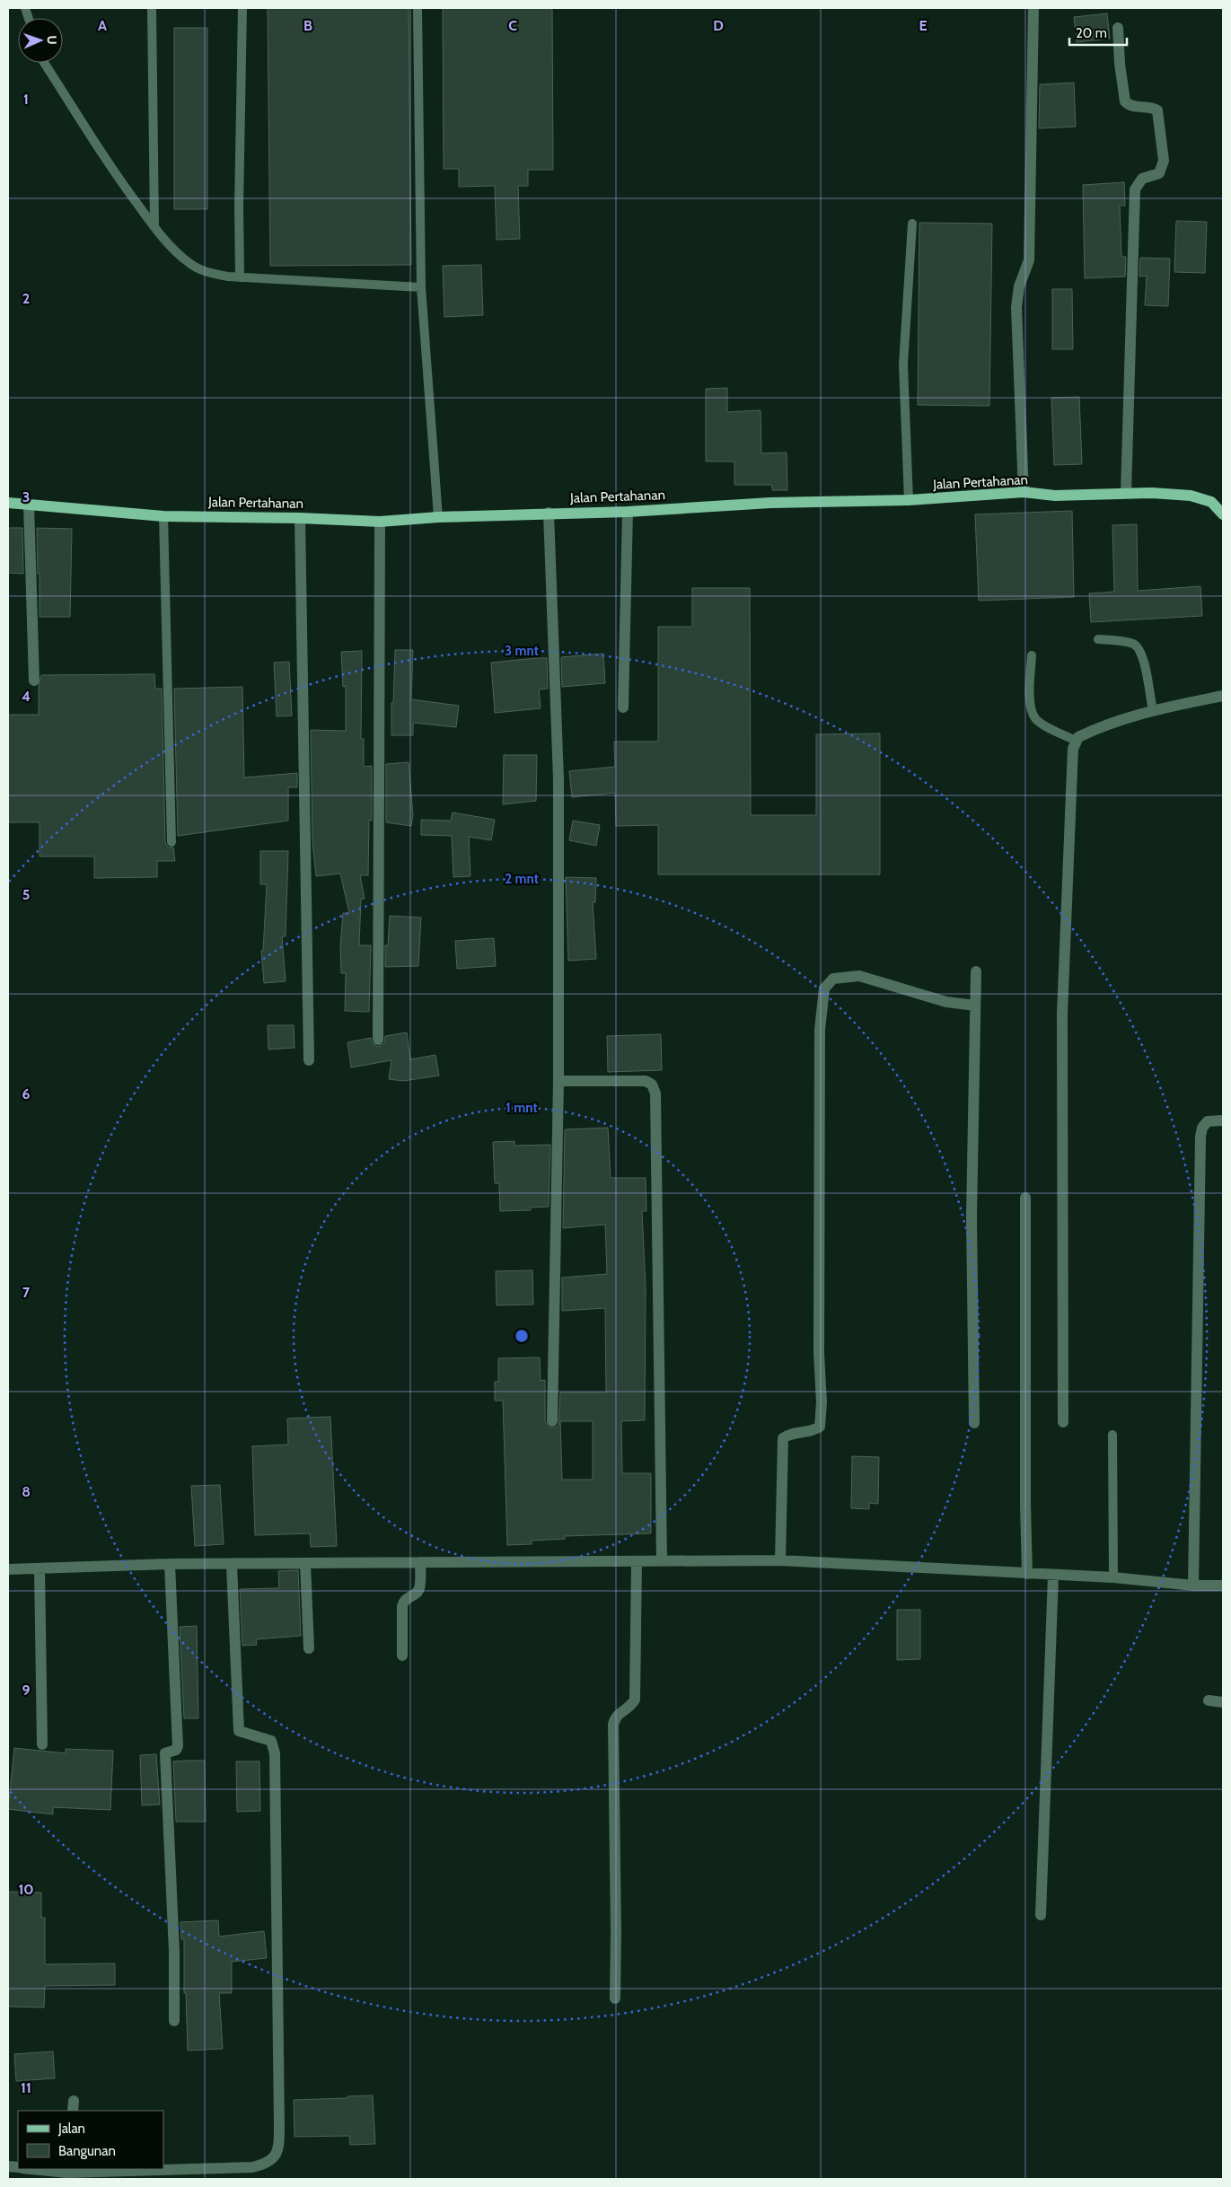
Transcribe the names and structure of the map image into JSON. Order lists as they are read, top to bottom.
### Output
{
  "streets": {
    "main road": ["Jalan Pertahanan"]
  },
  "legend": ["Jalan", "Bangunan"],
  "scale_bar": "20 m",
  "north": "right",
  "grid": {
    "columns": [
      "A",
      "B",
      "C",
      "D",
      "E"
    ],
    "rows": [
      "1",
      "2",
      "3",
      "4",
      "5",
      "6",
      "7",
      "8",
      "9",
      "10",
      "11"
    ]
  },
  "rings": ["3 mnt", "2 mnt", "1 mnt"]
}
